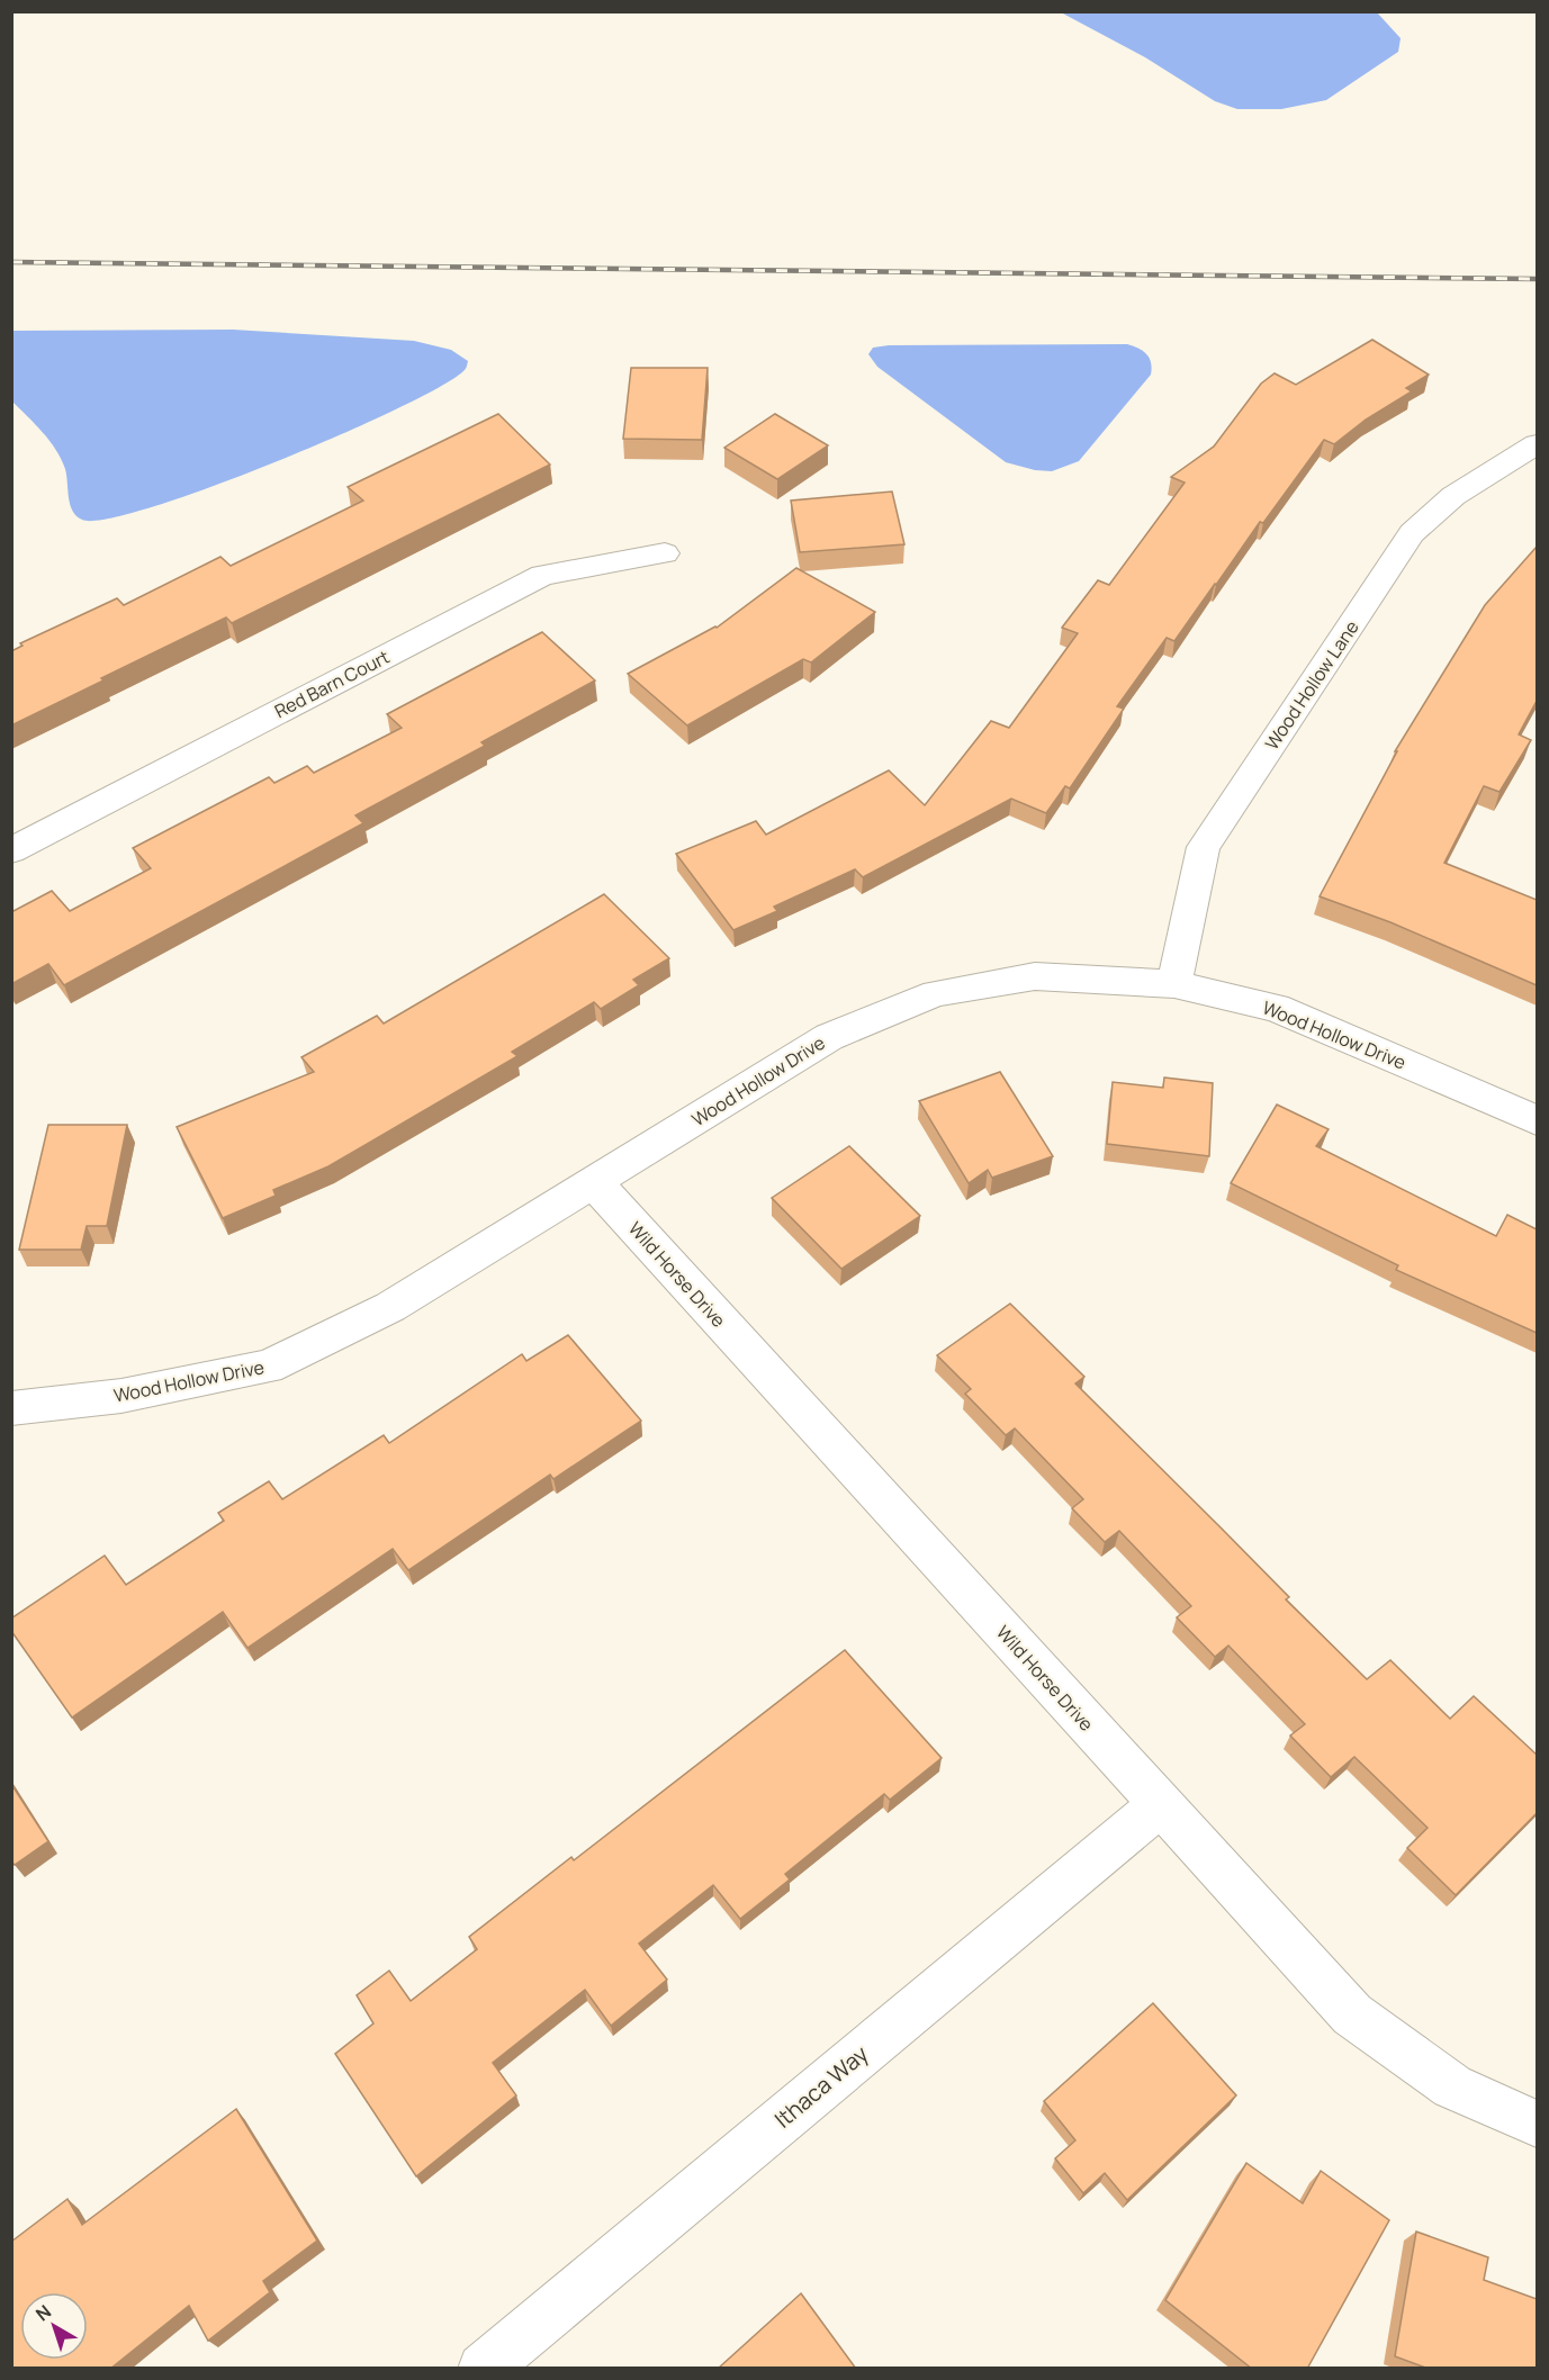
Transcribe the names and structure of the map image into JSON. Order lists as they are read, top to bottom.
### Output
{
  "streets": {
    "street": [
      "Red Barn Court",
      "Wood Hollow Lane",
      "Wood Hollow Drive",
      "Wild Horse Drive",
      "Ithaca Way"
    ]
  },
  "crossings": [
    ["Wood Hollow Lane", "Wood Hollow Drive"],
    ["Wood Hollow Drive", "Wild Horse Drive"],
    ["Wild Horse Drive", "Ithaca Way"]
  ],
  "north": "top left"
}
